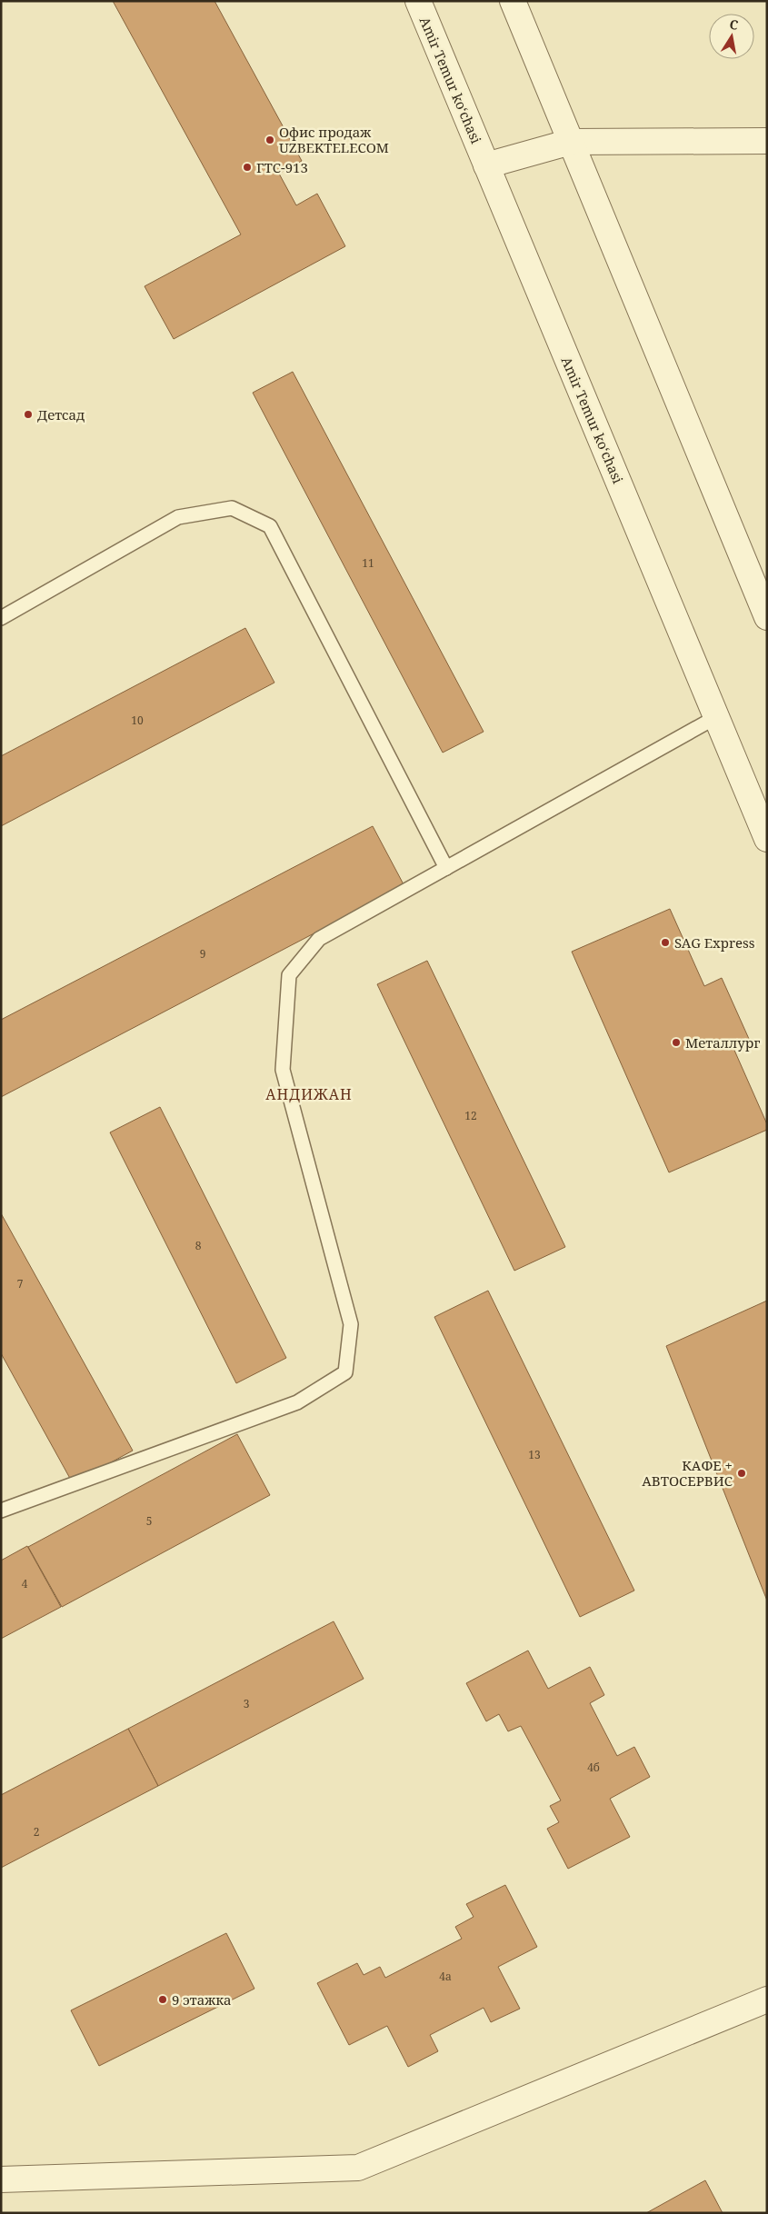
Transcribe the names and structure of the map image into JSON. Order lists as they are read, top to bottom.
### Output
{
  "streets": {
    "street": ["Amir Temur koʻchasi"]
  },
  "districts": ["АНДИЖАН"],
  "places": [
    "Офис продаж UZBEKTELECOM",
    "ГТС-913",
    "Детсад",
    "SAG Express",
    "Металлург",
    "КАФЕ + АВТОСЕРВИС",
    "9 этажка"
  ],
  "house_numbers": [
    "11",
    "10",
    "9",
    "12",
    "8",
    "7",
    "13",
    "5",
    "4",
    "3",
    "4б",
    "2",
    "4а"
  ],
  "north": "top"
}
